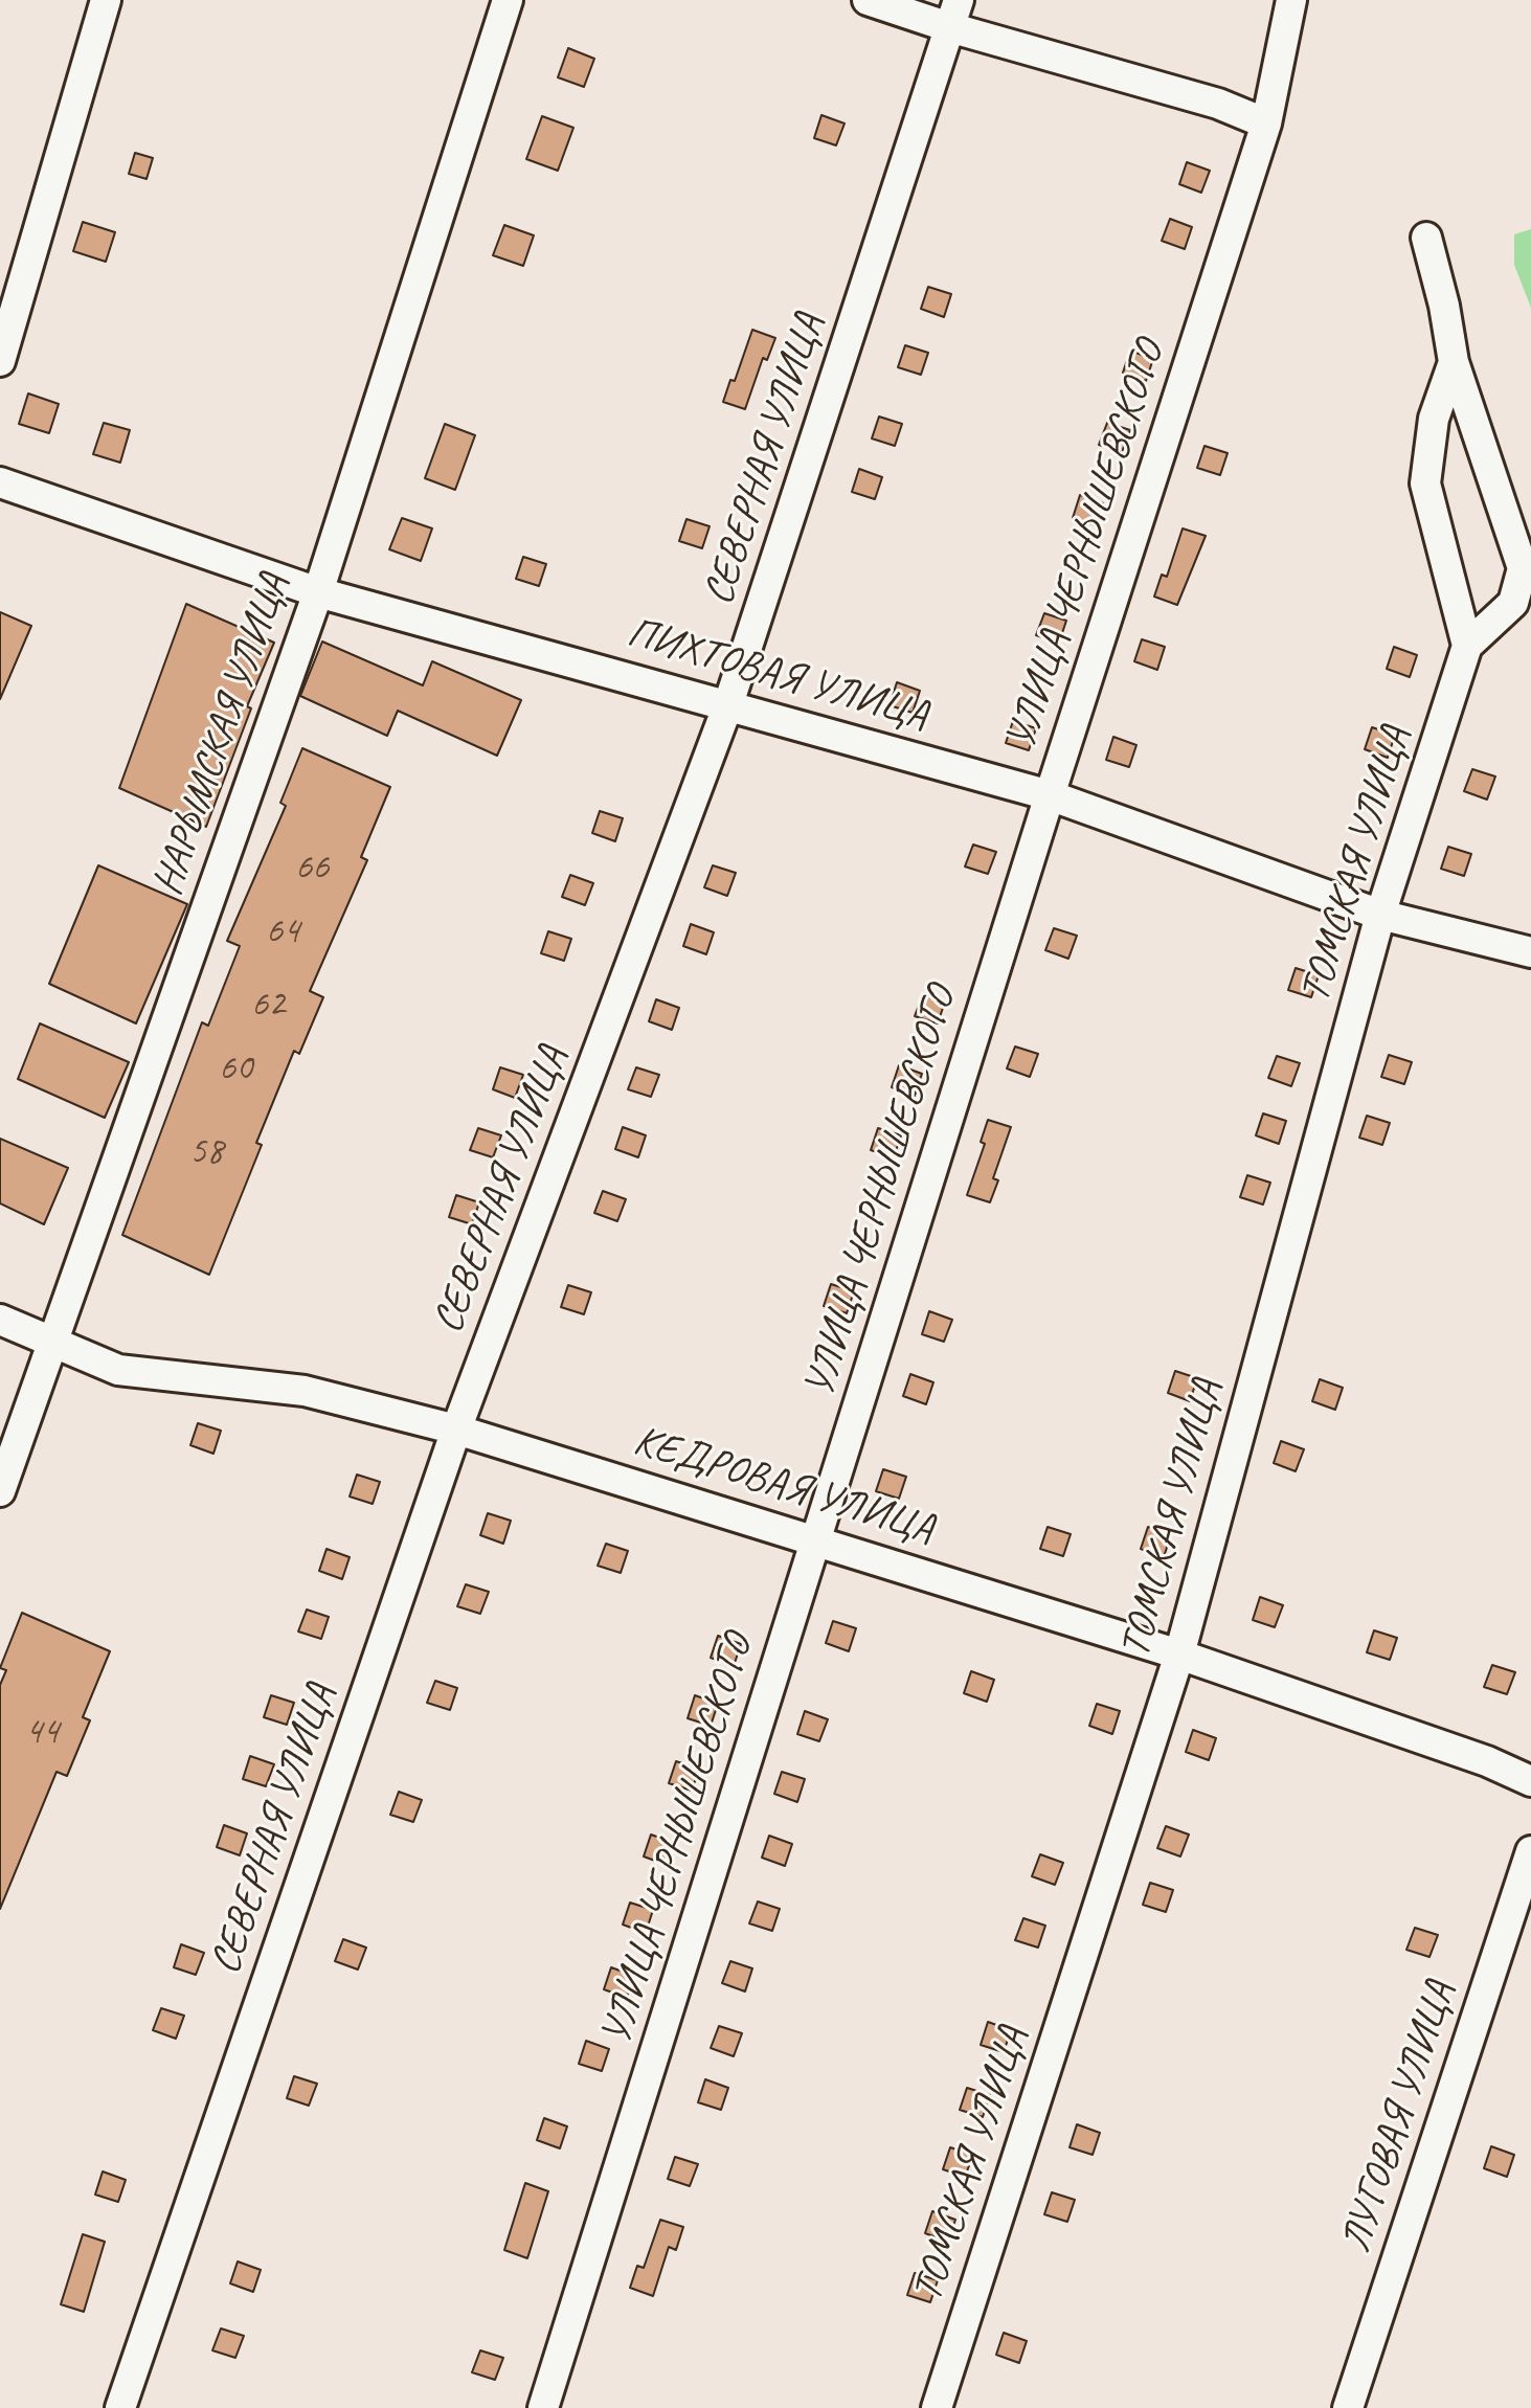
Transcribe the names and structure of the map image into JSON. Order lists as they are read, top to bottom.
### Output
{
  "streets": {
    "street": [
      "СЕВЕРНАЯ УЛИЦА",
      "УЛИЦА ЧЕРНЫШЕВСКОГО",
      "ПИХТОВАЯ УЛИЦА",
      "НАРЫМСКАЯ УЛИЦА",
      "ТОМСКАЯ УЛИЦА",
      "КЕДРОВАЯ УЛИЦА",
      "ЛУГОВАЯ УЛИЦА"
    ]
  },
  "crossings": [
    ["СЕВЕРНАЯ УЛИЦА", "ПИХТОВАЯ УЛИЦА"],
    ["СЕВЕРНАЯ УЛИЦА", "КЕДРОВАЯ УЛИЦА"],
    ["УЛИЦА ЧЕРНЫШЕВСКОГО", "ПИХТОВАЯ УЛИЦА"],
    ["УЛИЦА ЧЕРНЫШЕВСКОГО", "КЕДРОВАЯ УЛИЦА"],
    ["ПИХТОВАЯ УЛИЦА", "НАРЫМСКАЯ УЛИЦА"],
    ["ПИХТОВАЯ УЛИЦА", "ТОМСКАЯ УЛИЦА"],
    ["НАРЫМСКАЯ УЛИЦА", "КЕДРОВАЯ УЛИЦА"],
    ["ТОМСКАЯ УЛИЦА", "КЕДРОВАЯ УЛИЦА"]
  ],
  "house_numbers": [
    "66",
    "64",
    "62",
    "60",
    "58",
    "44"
  ]
}
